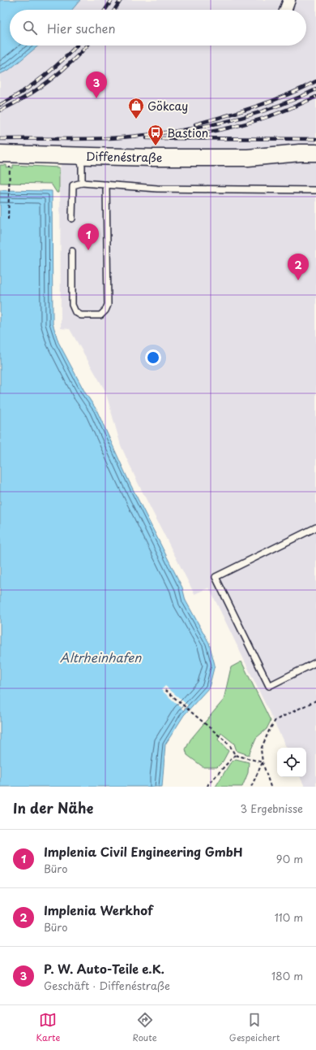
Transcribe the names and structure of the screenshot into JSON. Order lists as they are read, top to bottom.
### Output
{
  "streets": {
    "main road": ["Diffenéstraße"]
  },
  "water": ["Altrheinhafen"],
  "places": {
    "shop": ["Gökcay"],
    "bus stop": ["Bastion"]
  },
  "page": {
    "search": "Hier suchen",
    "pins": ["3", "1", "2"],
    "heading": ["In der Nähe", "3 Ergebnisse"],
    "list": [
      {
        "mark": "1",
        "name": "Implenia Civil Engineering GmbH",
        "note": "Büro",
        "value": "90 m"
      },
      {
        "mark": "2",
        "name": "Implenia Werkhof",
        "note": "Büro",
        "value": "110 m"
      },
      {
        "mark": "3",
        "name": "P. W. Auto-Teile e.K.",
        "note": "Geschäft · Diffenéstraße",
        "value": "180 m"
      }
    ],
    "nav": ["Karte", "Route", "Gespeichert"]
  }
}
